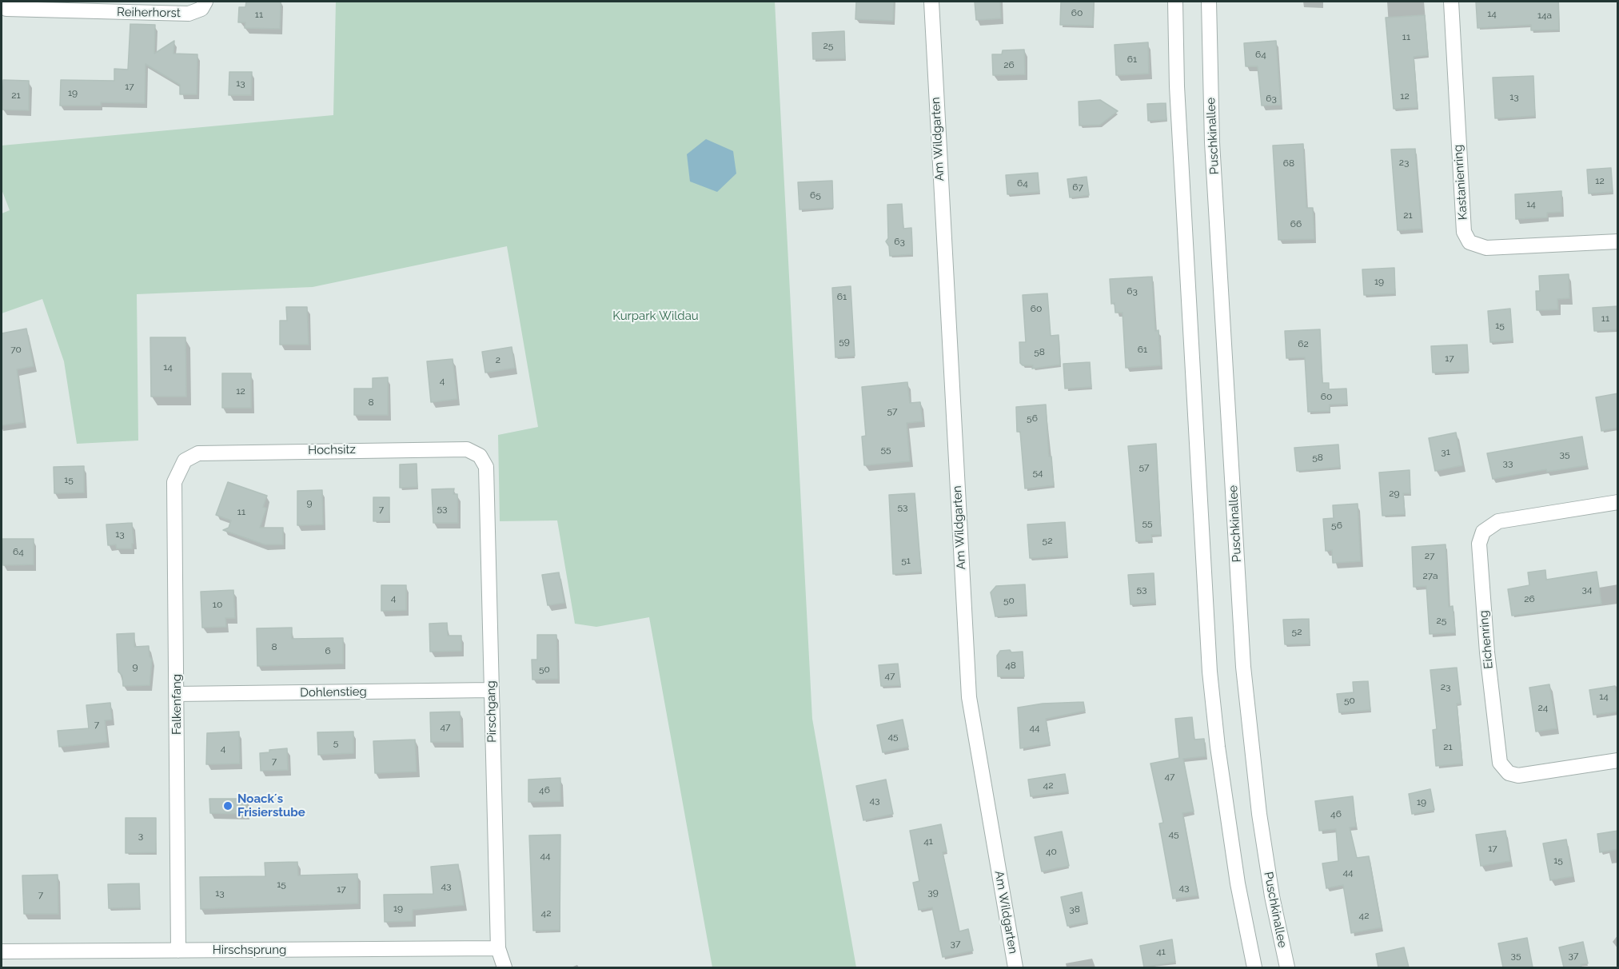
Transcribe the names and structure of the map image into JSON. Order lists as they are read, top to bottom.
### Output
{
  "streets": {
    "street": [
      "Reiherhorst",
      "Puschkinallee",
      "Am Wildgarten",
      "Kastanienring",
      "Hochsitz",
      "Eichenring",
      "Dohlenstieg",
      "Falkenfang",
      "Pirschgang",
      "Hirschsprung"
    ]
  },
  "crossings": [
    ["Hochsitz", "Falkenfang"],
    ["Hochsitz", "Pirschgang"],
    ["Dohlenstieg", "Falkenfang"],
    ["Dohlenstieg", "Pirschgang"],
    ["Falkenfang", "Hirschsprung"],
    ["Pirschgang", "Hirschsprung"]
  ],
  "parks": ["Kurpark Wildau"],
  "places": ["Noack´s Frisierstube"],
  "house_numbers": [
    "60",
    "14",
    "11",
    "14a",
    "11",
    "25",
    "64",
    "61",
    "26",
    "13",
    "17",
    "19",
    "21",
    "12",
    "13",
    "63",
    "23",
    "68",
    "12",
    "64",
    "67",
    "65",
    "14",
    "21",
    "66",
    "63",
    "19",
    "63",
    "61",
    "60",
    "11",
    "15",
    "59",
    "62",
    "70",
    "61",
    "58",
    "17",
    "2",
    "14",
    "4",
    "12",
    "60",
    "8",
    "57",
    "56",
    "55",
    "31",
    "35",
    "58",
    "33",
    "57",
    "54",
    "15",
    "29",
    "9",
    "53",
    "53",
    "7",
    "11",
    "55",
    "56",
    "13",
    "52",
    "64",
    "27",
    "51",
    "27a",
    "53",
    "34",
    "4",
    "26",
    "50",
    "10",
    "25",
    "52",
    "8",
    "6",
    "48",
    "9",
    "50",
    "47",
    "23",
    "14",
    "50",
    "24",
    "7",
    "47",
    "44",
    "45",
    "5",
    "21",
    "4",
    "7",
    "47",
    "42",
    "46",
    "43",
    "19",
    "46",
    "45",
    "3",
    "41",
    "17",
    "40",
    "44",
    "15",
    "44",
    "15",
    "43",
    "43",
    "17",
    "39",
    "13",
    "7",
    "19",
    "38",
    "42",
    "42",
    "37",
    "41",
    "35",
    "37"
  ]
}
